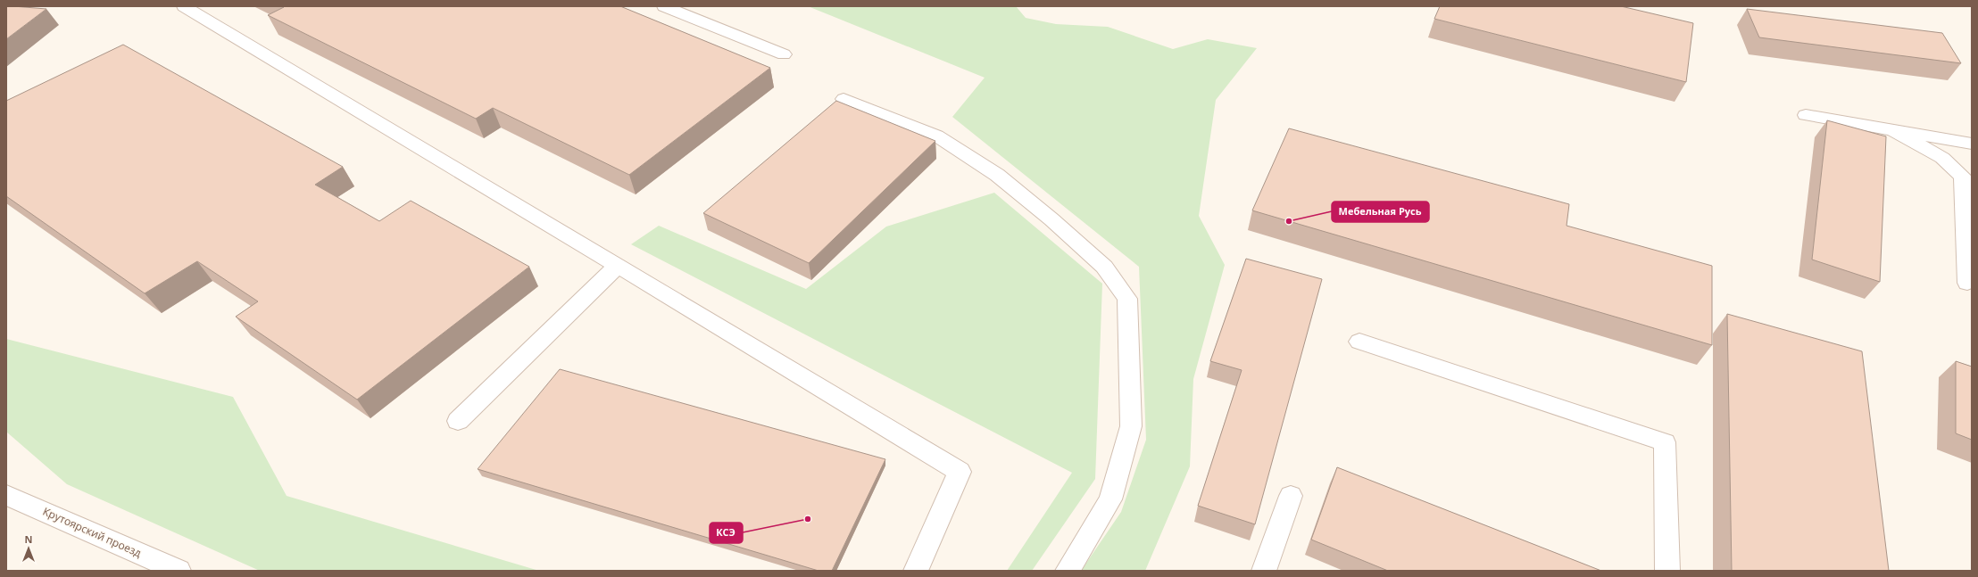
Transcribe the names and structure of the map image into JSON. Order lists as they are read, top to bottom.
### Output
{
  "streets": {
    "street": ["Крутоярский проезд"]
  },
  "places": ["Мебельная Русь", "КСЭ"],
  "north": "top"
}
